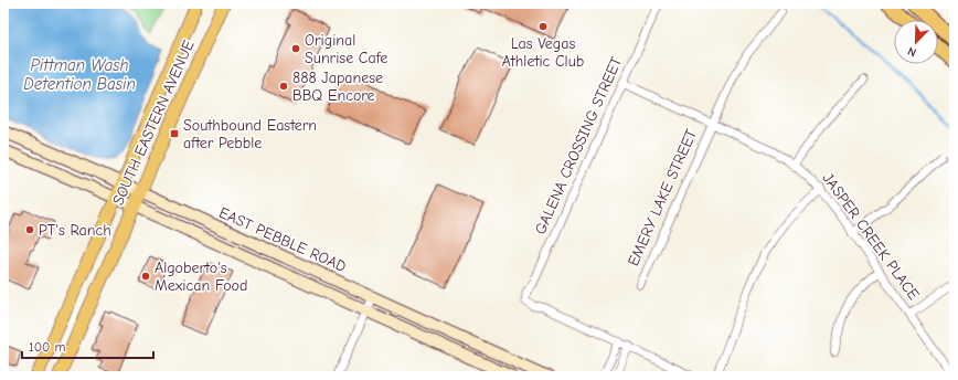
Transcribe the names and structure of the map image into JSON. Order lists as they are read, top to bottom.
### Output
{
  "streets": {
    "main road": ["SOUTH EASTERN AVENUE", "EAST PEBBLE ROAD"],
    "street": ["GALENA CROSSING STREET", "EMERY LAKE STREET", "JASPER CREEK PLACE"]
  },
  "crossings": [
    ["SOUTH EASTERN AVENUE", "EAST PEBBLE ROAD"],
    ["GALENA CROSSING STREET", "JASPER CREEK PLACE"],
    ["EMERY LAKE STREET", "JASPER CREEK PLACE"]
  ],
  "water": ["Pittman Wash Detention Basin"],
  "places": {
    "other": [
      "Las Vegas Athletic Club",
      "Original Sunrise Cafe",
      "888 Japanese BBQ Encore",
      "PT's Ranch",
      "Algoberto's Mexican Food"
    ],
    "transit": ["Southbound Eastern after Pebble"]
  },
  "scale_bar": "100 m",
  "north": "bottom left"
}
